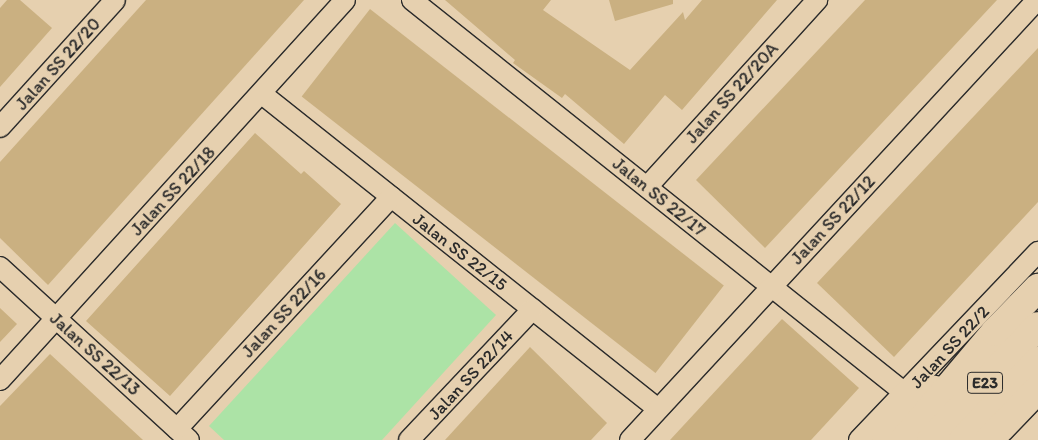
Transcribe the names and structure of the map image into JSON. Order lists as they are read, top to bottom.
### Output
{
  "streets": {
    "highway": ["E23"],
    "street": [
      "Jalan SS 22/20",
      "Jalan SS 22/20A",
      "Jalan SS 22/18",
      "Jalan SS 22/17",
      "Jalan SS 22/12",
      "Jalan SS 22/15",
      "Jalan SS 22/16",
      "Jalan SS 22/2",
      "Jalan SS 22/13",
      "Jalan SS 22/14"
    ]
  },
  "crossings": [
    ["Jalan SS 22/20A", "Jalan SS 22/17"],
    ["Jalan SS 22/18", "Jalan SS 22/15"],
    ["Jalan SS 22/18", "Jalan SS 22/13"],
    ["Jalan SS 22/17", "Jalan SS 22/12"],
    ["Jalan SS 22/17", "Jalan SS 22/2"],
    ["Jalan SS 22/12", "Jalan SS 22/15"],
    ["Jalan SS 22/15", "Jalan SS 22/16"],
    ["Jalan SS 22/15", "Jalan SS 22/14"],
    ["Jalan SS 22/16", "Jalan SS 22/13"]
  ]
}
